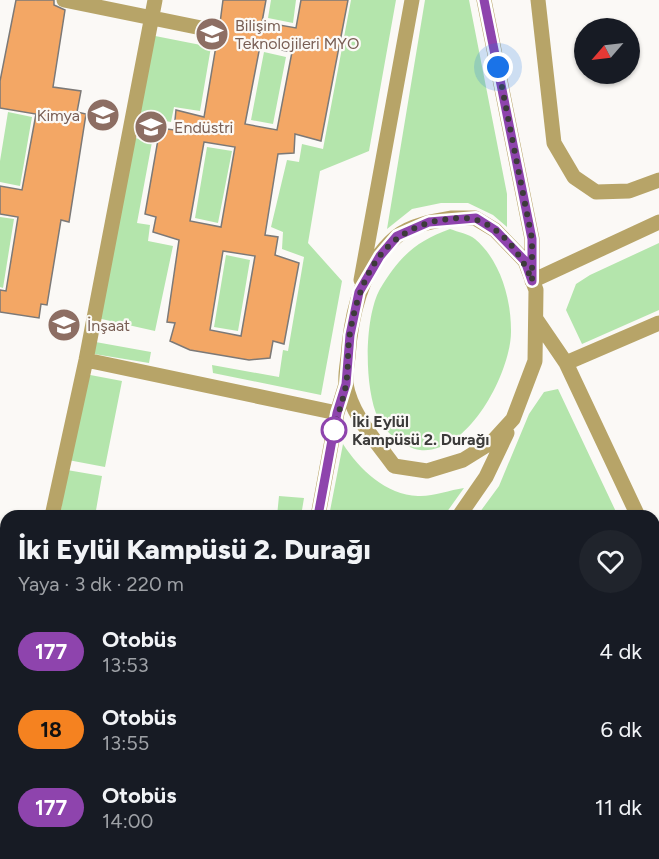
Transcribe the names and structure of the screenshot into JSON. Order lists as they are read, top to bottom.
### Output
{
  "places": {
    "school or university": [
      "Bilişim Teknolojileri MYO",
      "Kimya",
      "Endüstri",
      "İnşaat"
    ],
    "other": ["İki Eylül Kampüsü 2. Durağı"]
  },
  "lines": ["bus line 177"],
  "north": "bottom left",
  "page": {
    "heading": ["İki Eylül Kampüsü 2. Durağı", "Yaya · 3 dk · 220 m"],
    "list": [
      {
        "mark": "177",
        "name": "Otobüs",
        "note": "13:53",
        "value": "4 dk"
      },
      {
        "mark": "18",
        "name": "Otobüs",
        "note": "13:55",
        "value": "6 dk"
      },
      {
        "mark": "177",
        "name": "Otobüs",
        "note": "14:00",
        "value": "11 dk"
      }
    ]
  }
}
